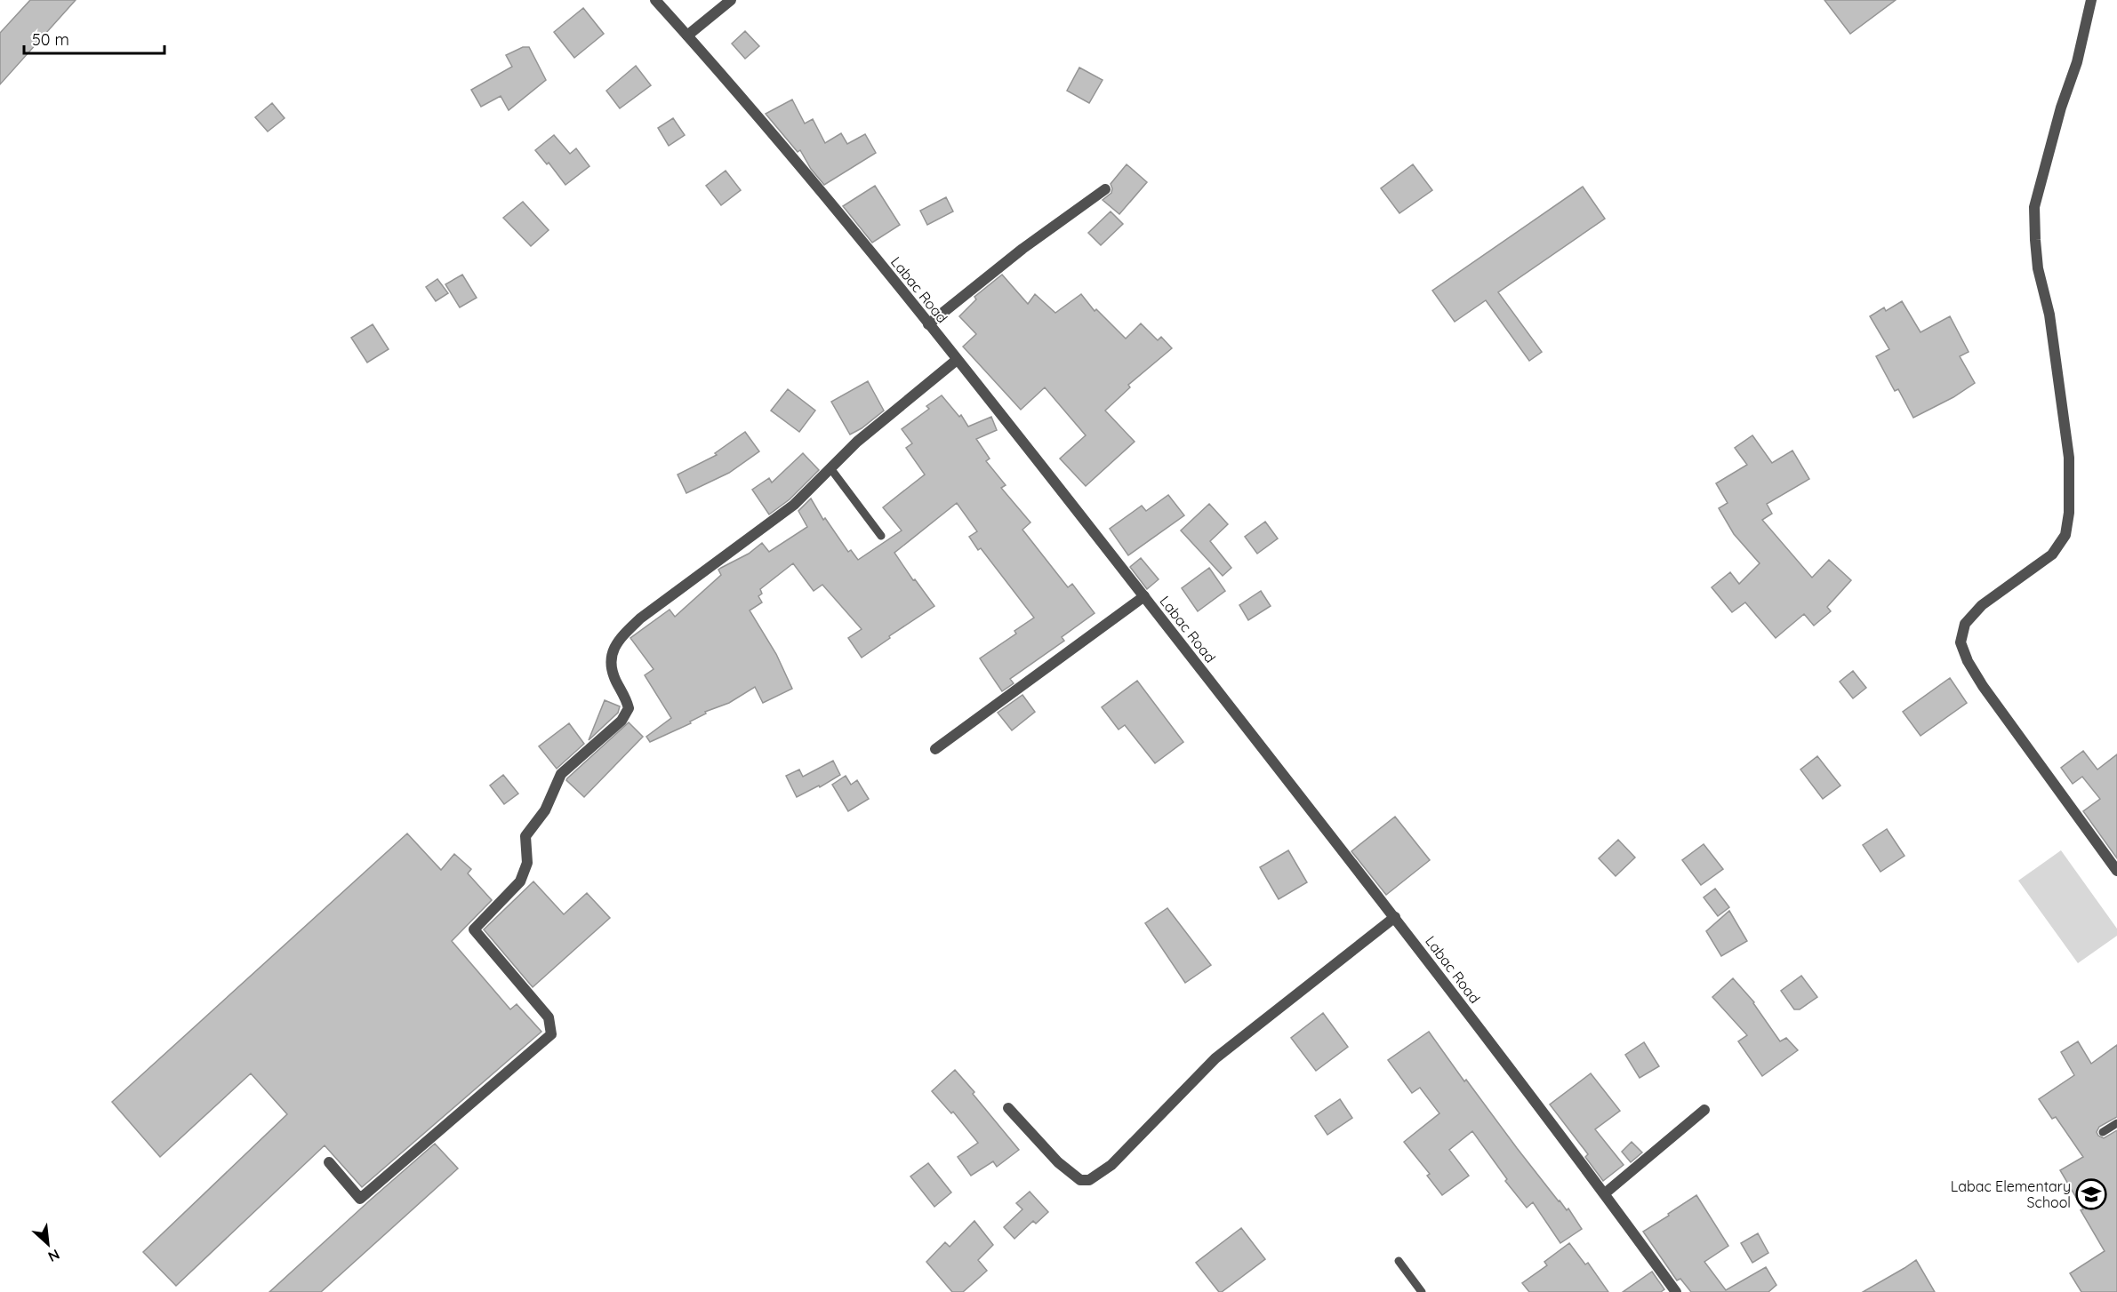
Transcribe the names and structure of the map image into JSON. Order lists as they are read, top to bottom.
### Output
{
  "streets": {
    "street": ["Labac Road"]
  },
  "places": {
    "school or university": ["Labac Elementary School"]
  },
  "scale_bar": "50 m",
  "north": "bottom right"
}
